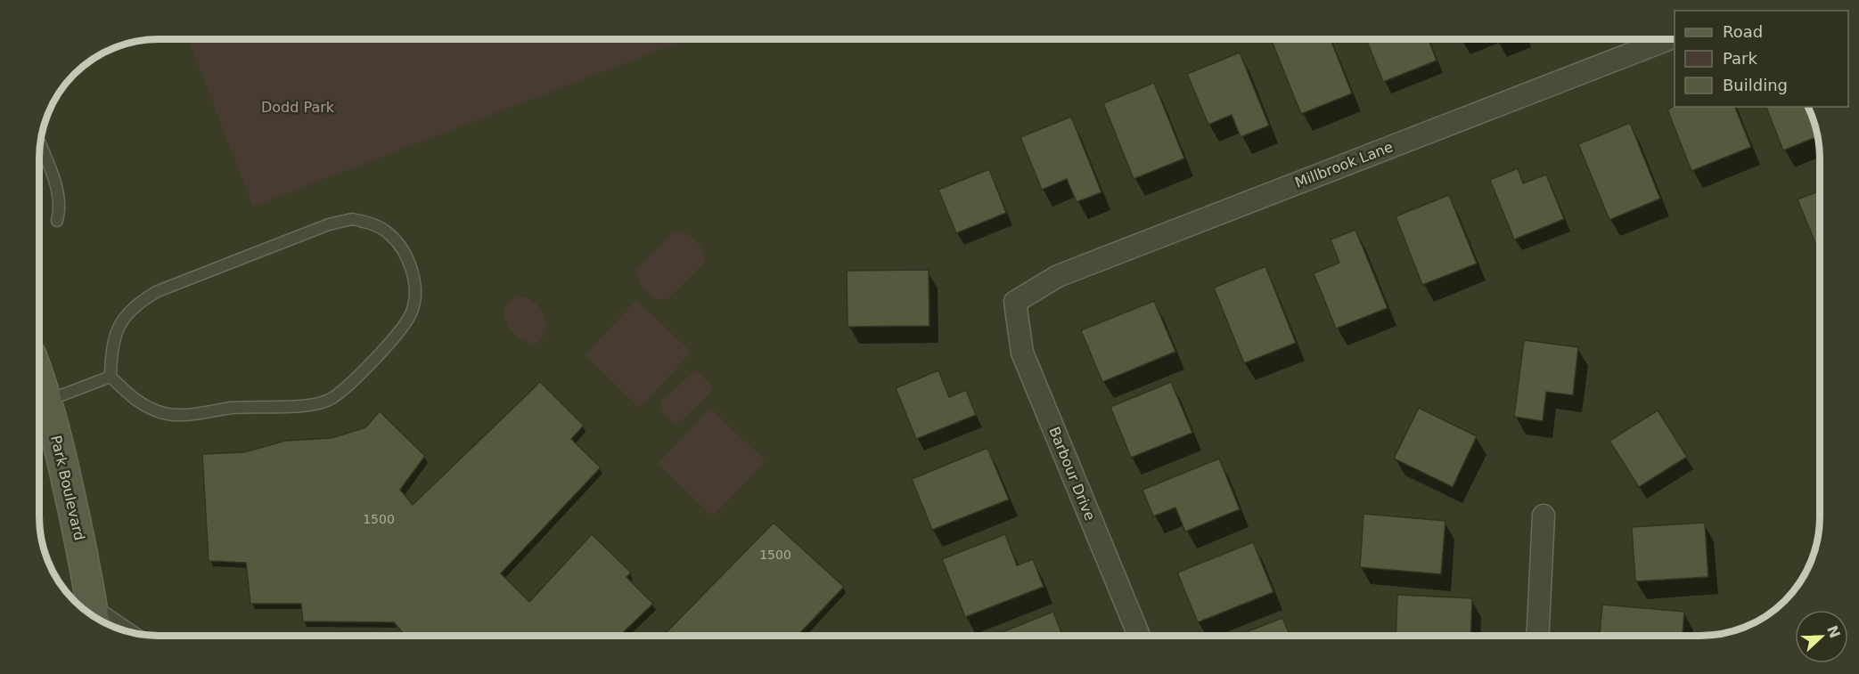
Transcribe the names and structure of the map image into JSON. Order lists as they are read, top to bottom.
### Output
{
  "streets": {
    "main road": ["Park Boulevard"],
    "street": ["Millbrook Lane", "Barbour Drive"]
  },
  "crossings": [
    ["Millbrook Lane", "Barbour Drive"]
  ],
  "parks": ["Dodd Park"],
  "house_numbers": ["1500", "1500"],
  "legend": ["Road", "Park", "Building"],
  "north": "right"
}
